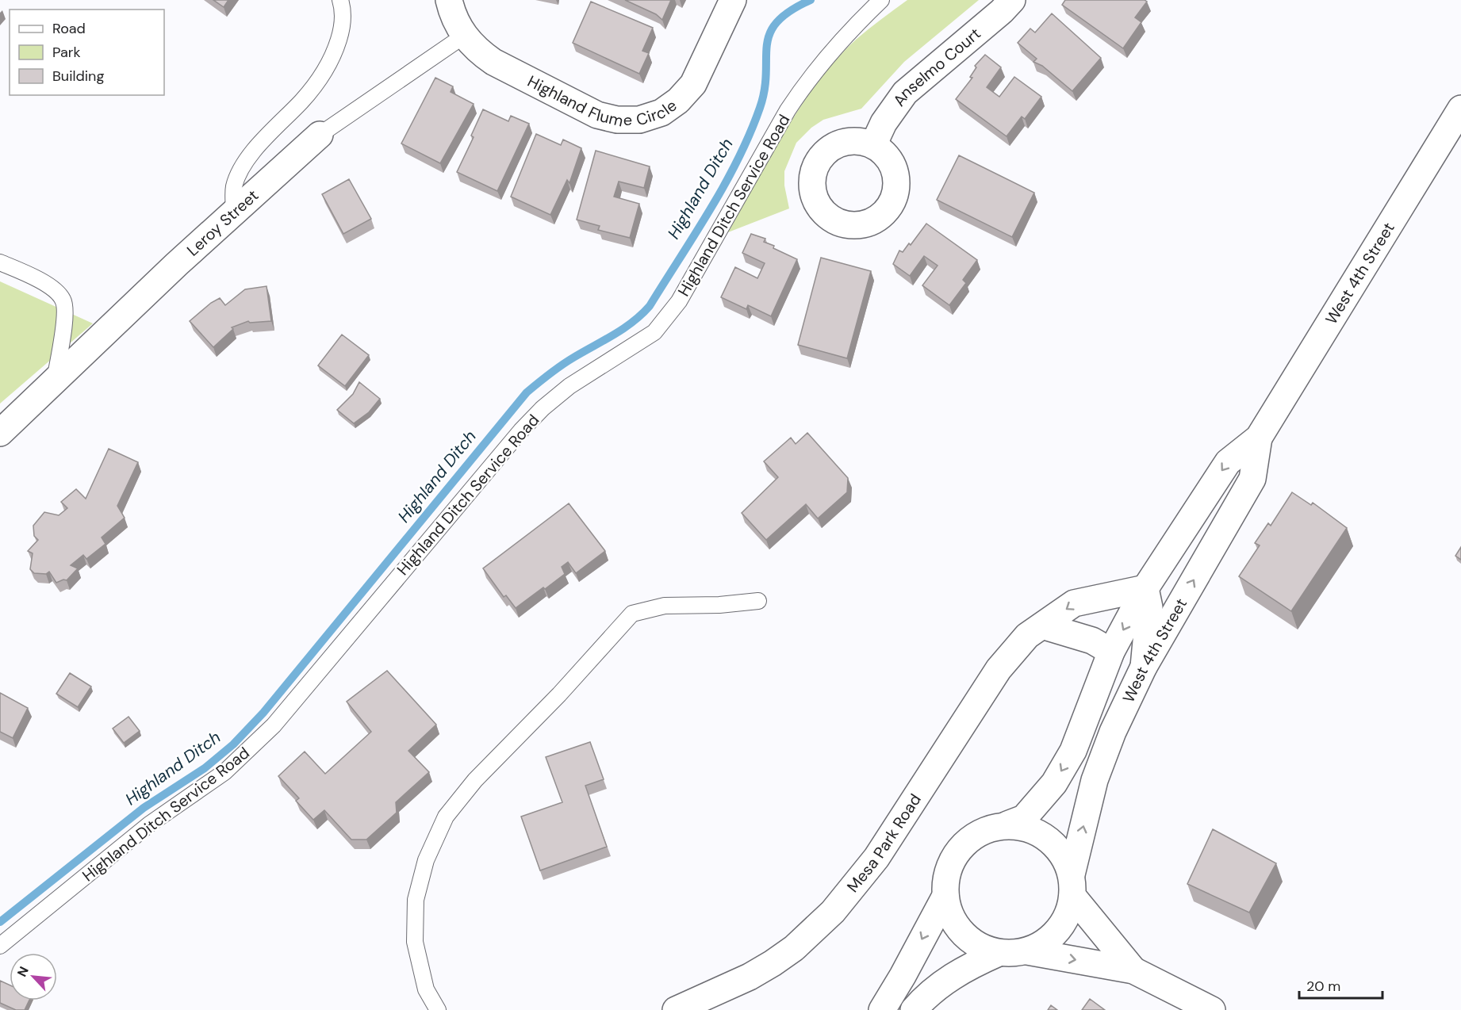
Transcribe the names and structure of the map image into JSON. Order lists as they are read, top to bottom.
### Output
{
  "streets": {
    "street": [
      "Anselmo Court",
      "Highland Flume Circle",
      "Leroy Street",
      "West 4th Street",
      "Mesa Park Road"
    ],
    "lane": ["Highland Ditch Service Road"]
  },
  "crossings": [
    ["Highland Flume Circle", "Leroy Street"],
    ["West 4th Street", "Mesa Park Road"]
  ],
  "water": ["Highland Ditch"],
  "legend": ["Road", "Park", "Building"],
  "scale_bar": "20 m",
  "north": "top left"
}
